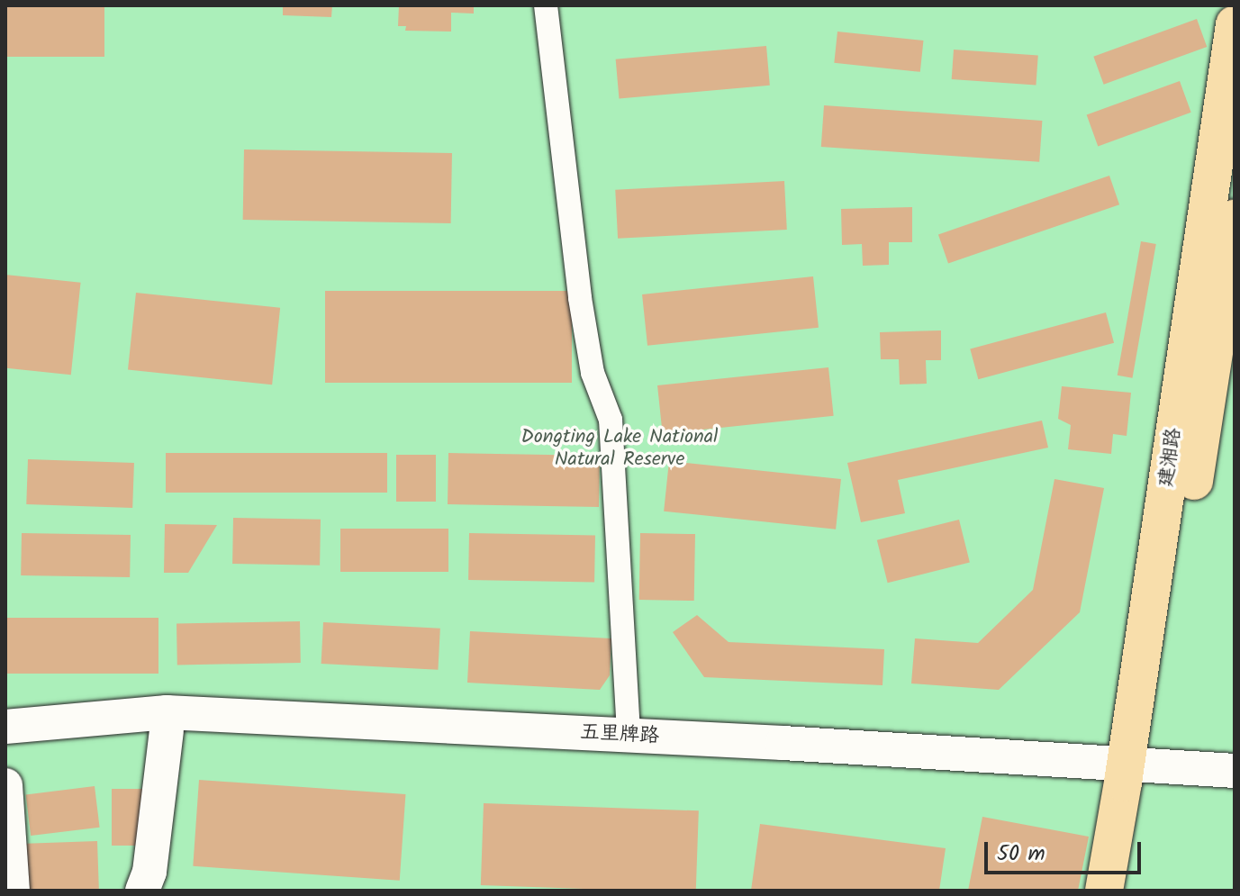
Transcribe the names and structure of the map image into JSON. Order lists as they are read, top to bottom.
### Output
{
  "streets": {
    "main road": ["建湘路", "五里牌路"]
  },
  "crossings": [
    ["建湘路", "五里牌路"]
  ],
  "parks": ["Dongting Lake National Natural Reserve"],
  "scale_bar": "50 m"
}
